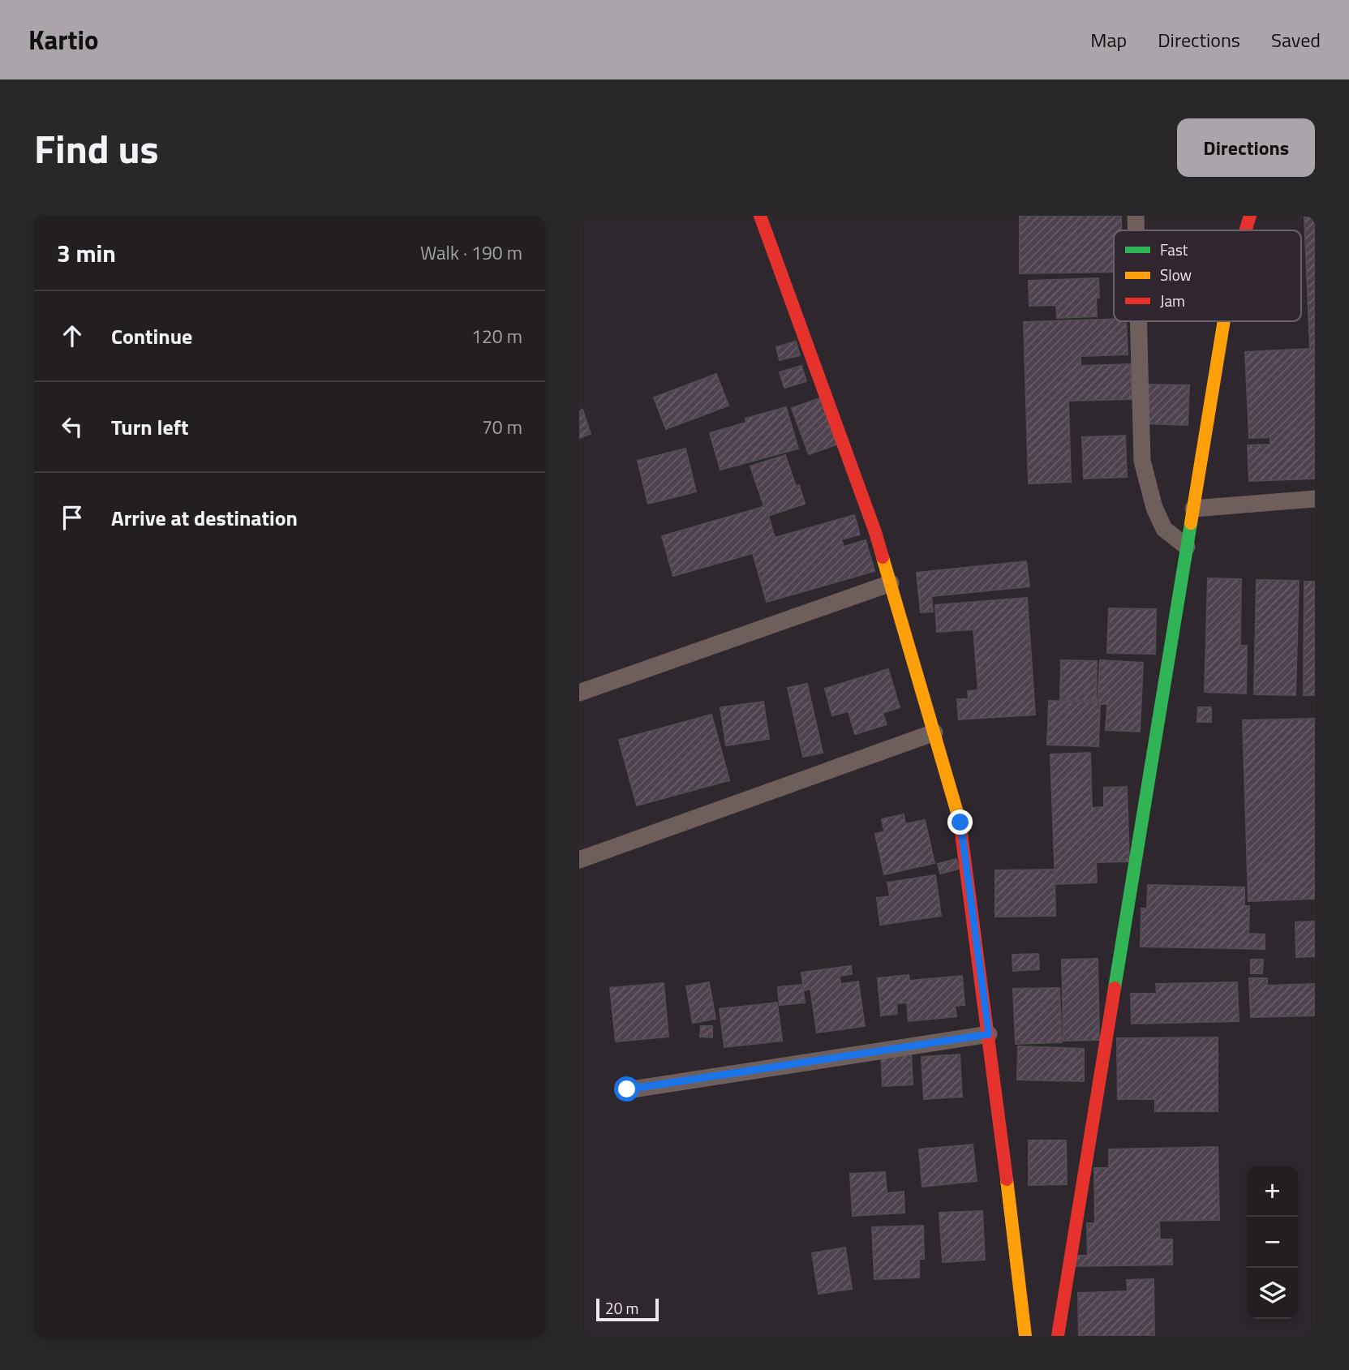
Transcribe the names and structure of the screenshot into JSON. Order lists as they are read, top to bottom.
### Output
{
  "legend": ["Fast", "Slow", "Jam"],
  "scale_bar": "20 m",
  "page": {
    "header": "Kartio",
    "nav": ["Map", "Directions", "Saved"],
    "title": "Find us",
    "buttons": "Directions",
    "heading": ["3 min", "Walk · 190 m"],
    "list": [
      ["Continue", "120 m"],
      ["Turn left", "70 m"],
      "Arrive at destination"
    ],
    "map_buttons": ["+", "−"],
    "scale": "20 m"
  }
}
